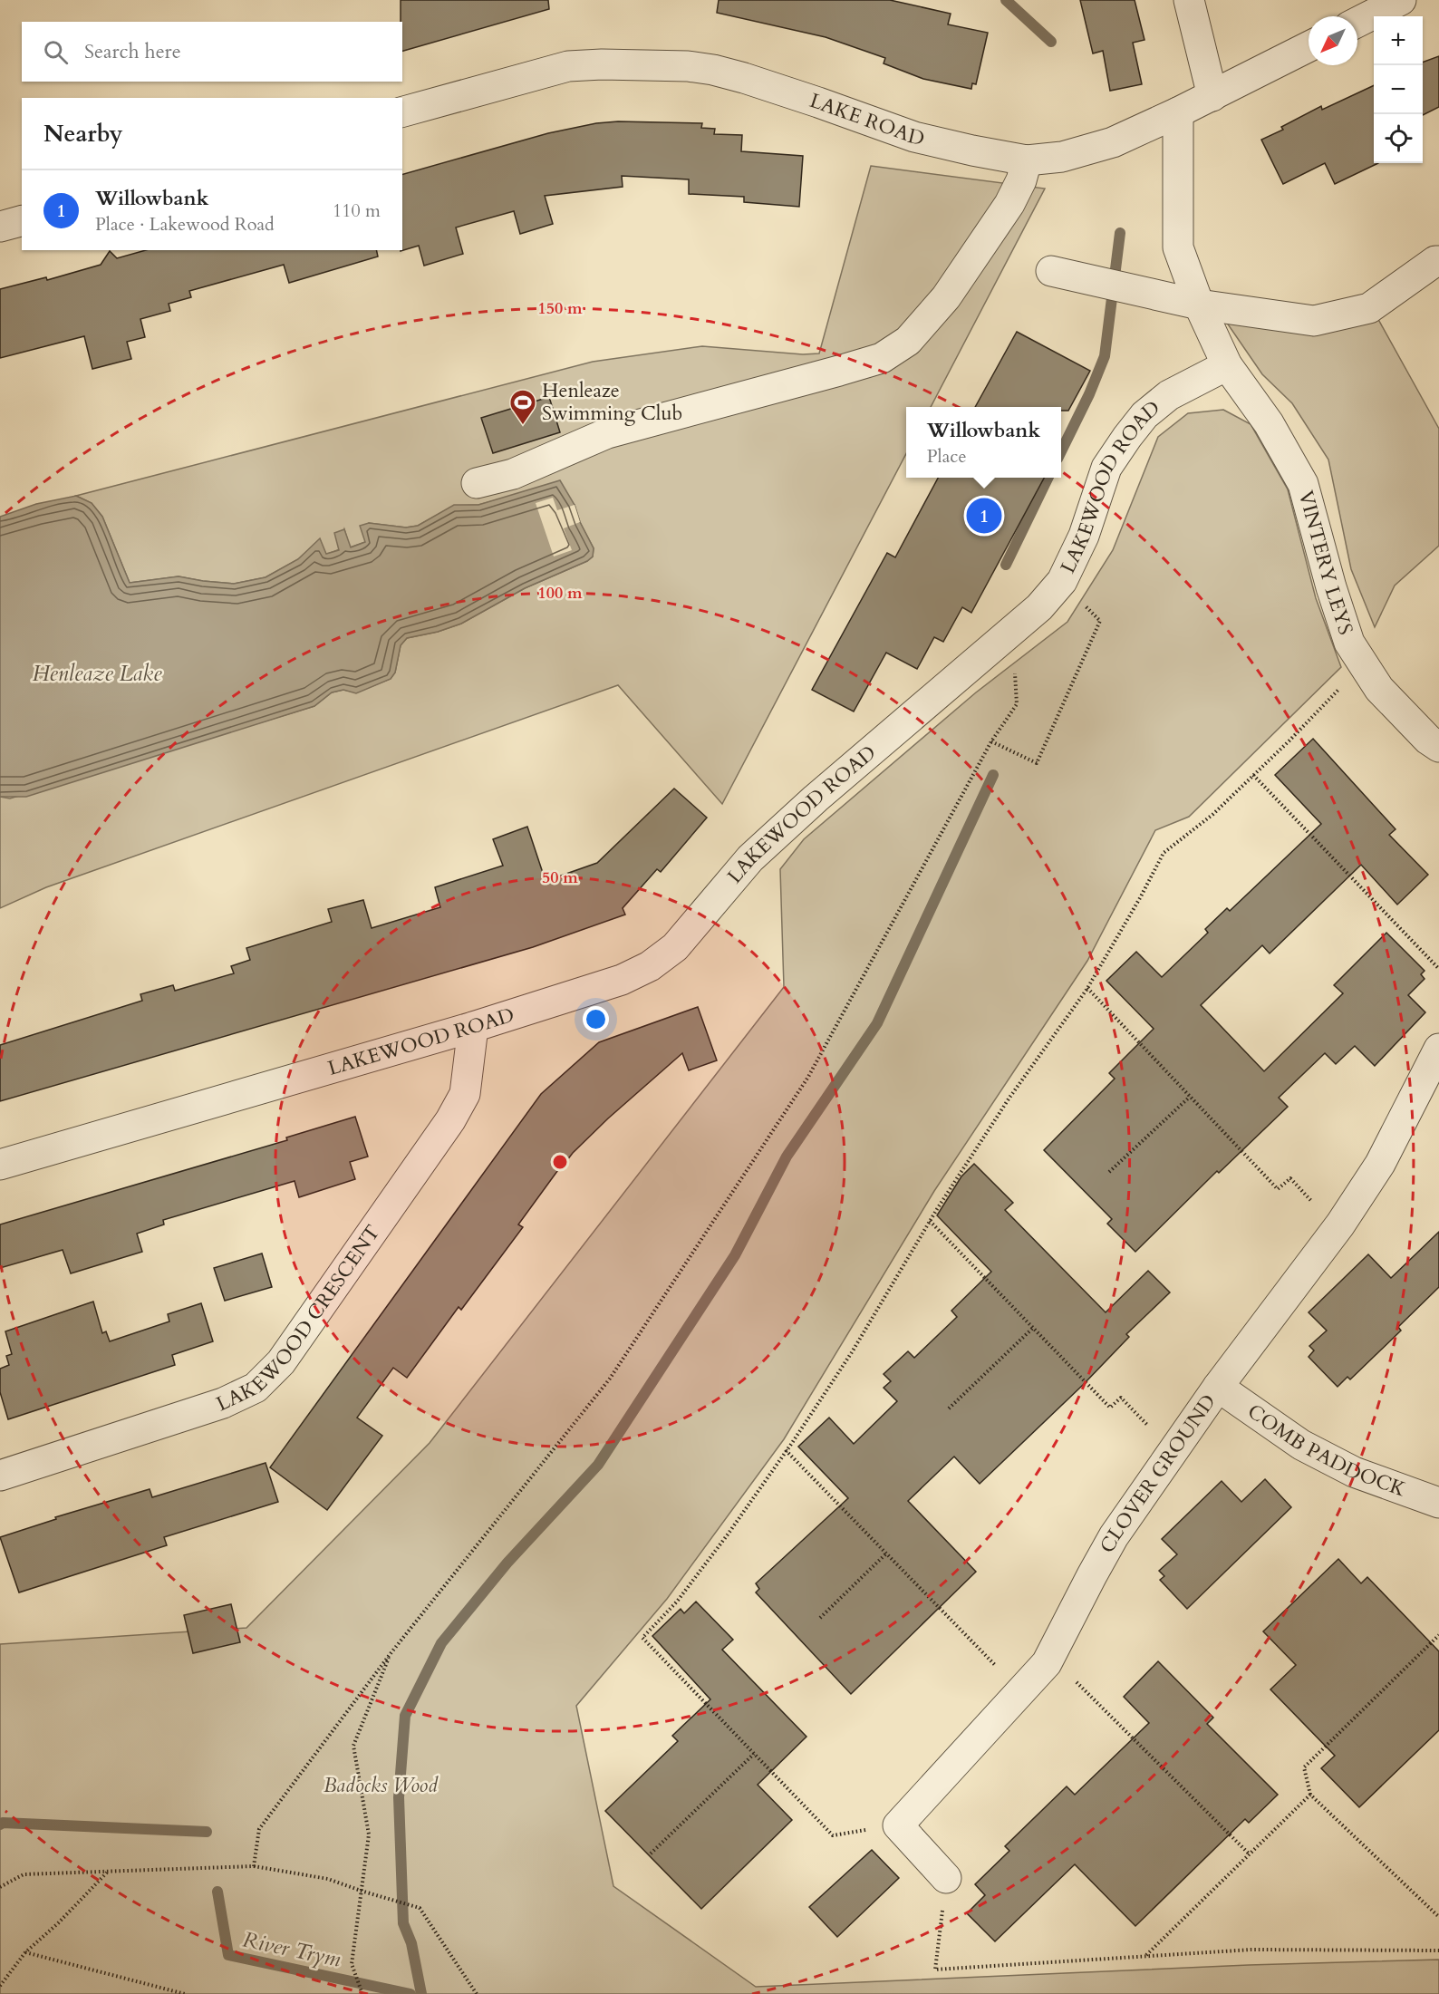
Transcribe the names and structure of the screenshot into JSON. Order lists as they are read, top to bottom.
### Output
{
  "streets": {
    "street": [
      "LAKE ROAD",
      "LAKEWOOD ROAD",
      "VINTERY LEYS",
      "LAKEWOOD CRESCENT",
      "COMB PADDOCK",
      "CLOVER GROUND"
    ]
  },
  "crossings": [
    ["LAKEWOOD ROAD", "VINTERY LEYS"],
    ["LAKEWOOD ROAD", "LAKEWOOD CRESCENT"],
    ["COMB PADDOCK", "CLOVER GROUND"]
  ],
  "water": ["Henleaze Lake", "River Trym"],
  "parks": ["Badocks Wood"],
  "places": {
    "sports": ["Henleaze Swimming Club"]
  },
  "north": "bottom left",
  "page": {
    "map_buttons": ["+", "−"],
    "search": "Search here",
    "heading": "Nearby",
    "list": [
      {
        "mark": "1",
        "name": "Willowbank",
        "note": "Place · Lakewood Road",
        "value": "110 m"
      }
    ],
    "popup": ["Willowbank", "Place"],
    "pins": "1"
  },
  "rings": ["150 m", "100 m", "50 m"]
}
